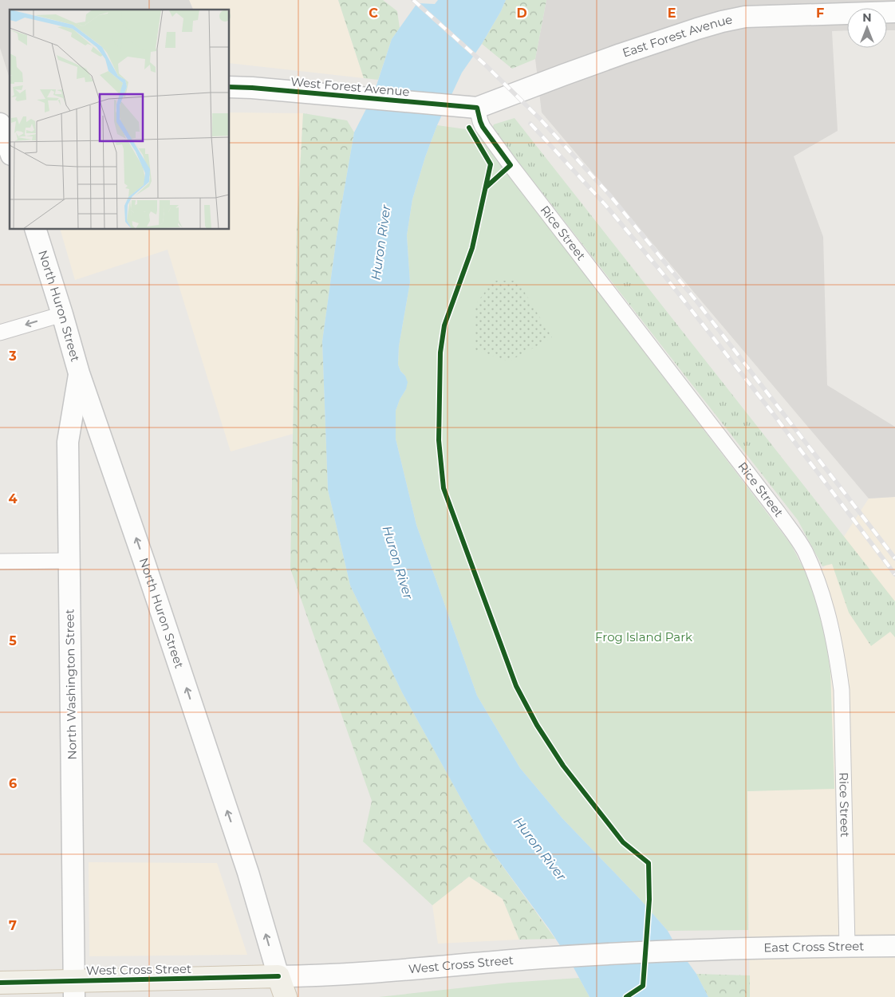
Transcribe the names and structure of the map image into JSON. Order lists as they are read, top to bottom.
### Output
{
  "streets": {
    "main road": [
      "East Forest Avenue",
      "West Forest Avenue",
      "North Huron Street",
      "North Washington Street",
      "East Cross Street",
      "West Cross Street"
    ],
    "street": ["Rice Street"]
  },
  "crossings": [
    ["East Forest Avenue", "West Forest Avenue"],
    ["East Forest Avenue", "Rice Street"],
    ["West Forest Avenue", "Rice Street"],
    ["Rice Street", "East Cross Street"],
    ["North Huron Street", "North Washington Street"],
    ["North Huron Street", "West Cross Street"],
    ["North Washington Street", "West Cross Street"],
    ["East Cross Street", "West Cross Street"]
  ],
  "one_way": ["North Huron Street"],
  "water": ["Huron River"],
  "parks": ["Frog Island Park"],
  "north": "top",
  "grid": {
    "columns": [
      "C",
      "D",
      "E",
      "F"
    ],
    "rows": [
      "3",
      "4",
      "5",
      "6",
      "7"
    ]
  }
}
